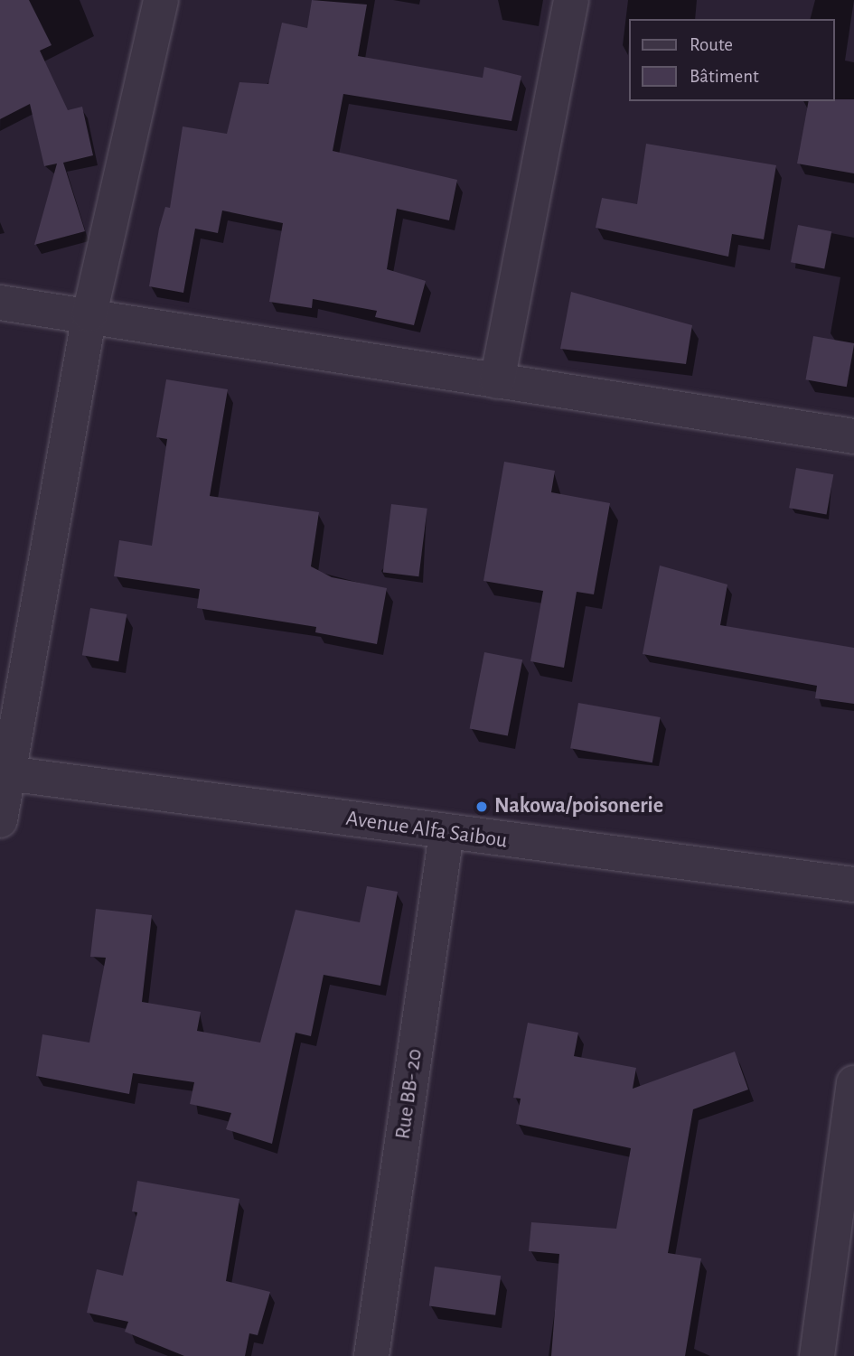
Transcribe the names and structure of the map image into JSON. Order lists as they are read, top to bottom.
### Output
{
  "streets": {
    "street": ["Avenue Alfa Saibou", "Rue BB- 20"]
  },
  "crossings": [
    ["Avenue Alfa Saibou", "Rue BB- 20"]
  ],
  "places": ["Nakowa/poisonerie"],
  "legend": ["Route", "Bâtiment"]
}
